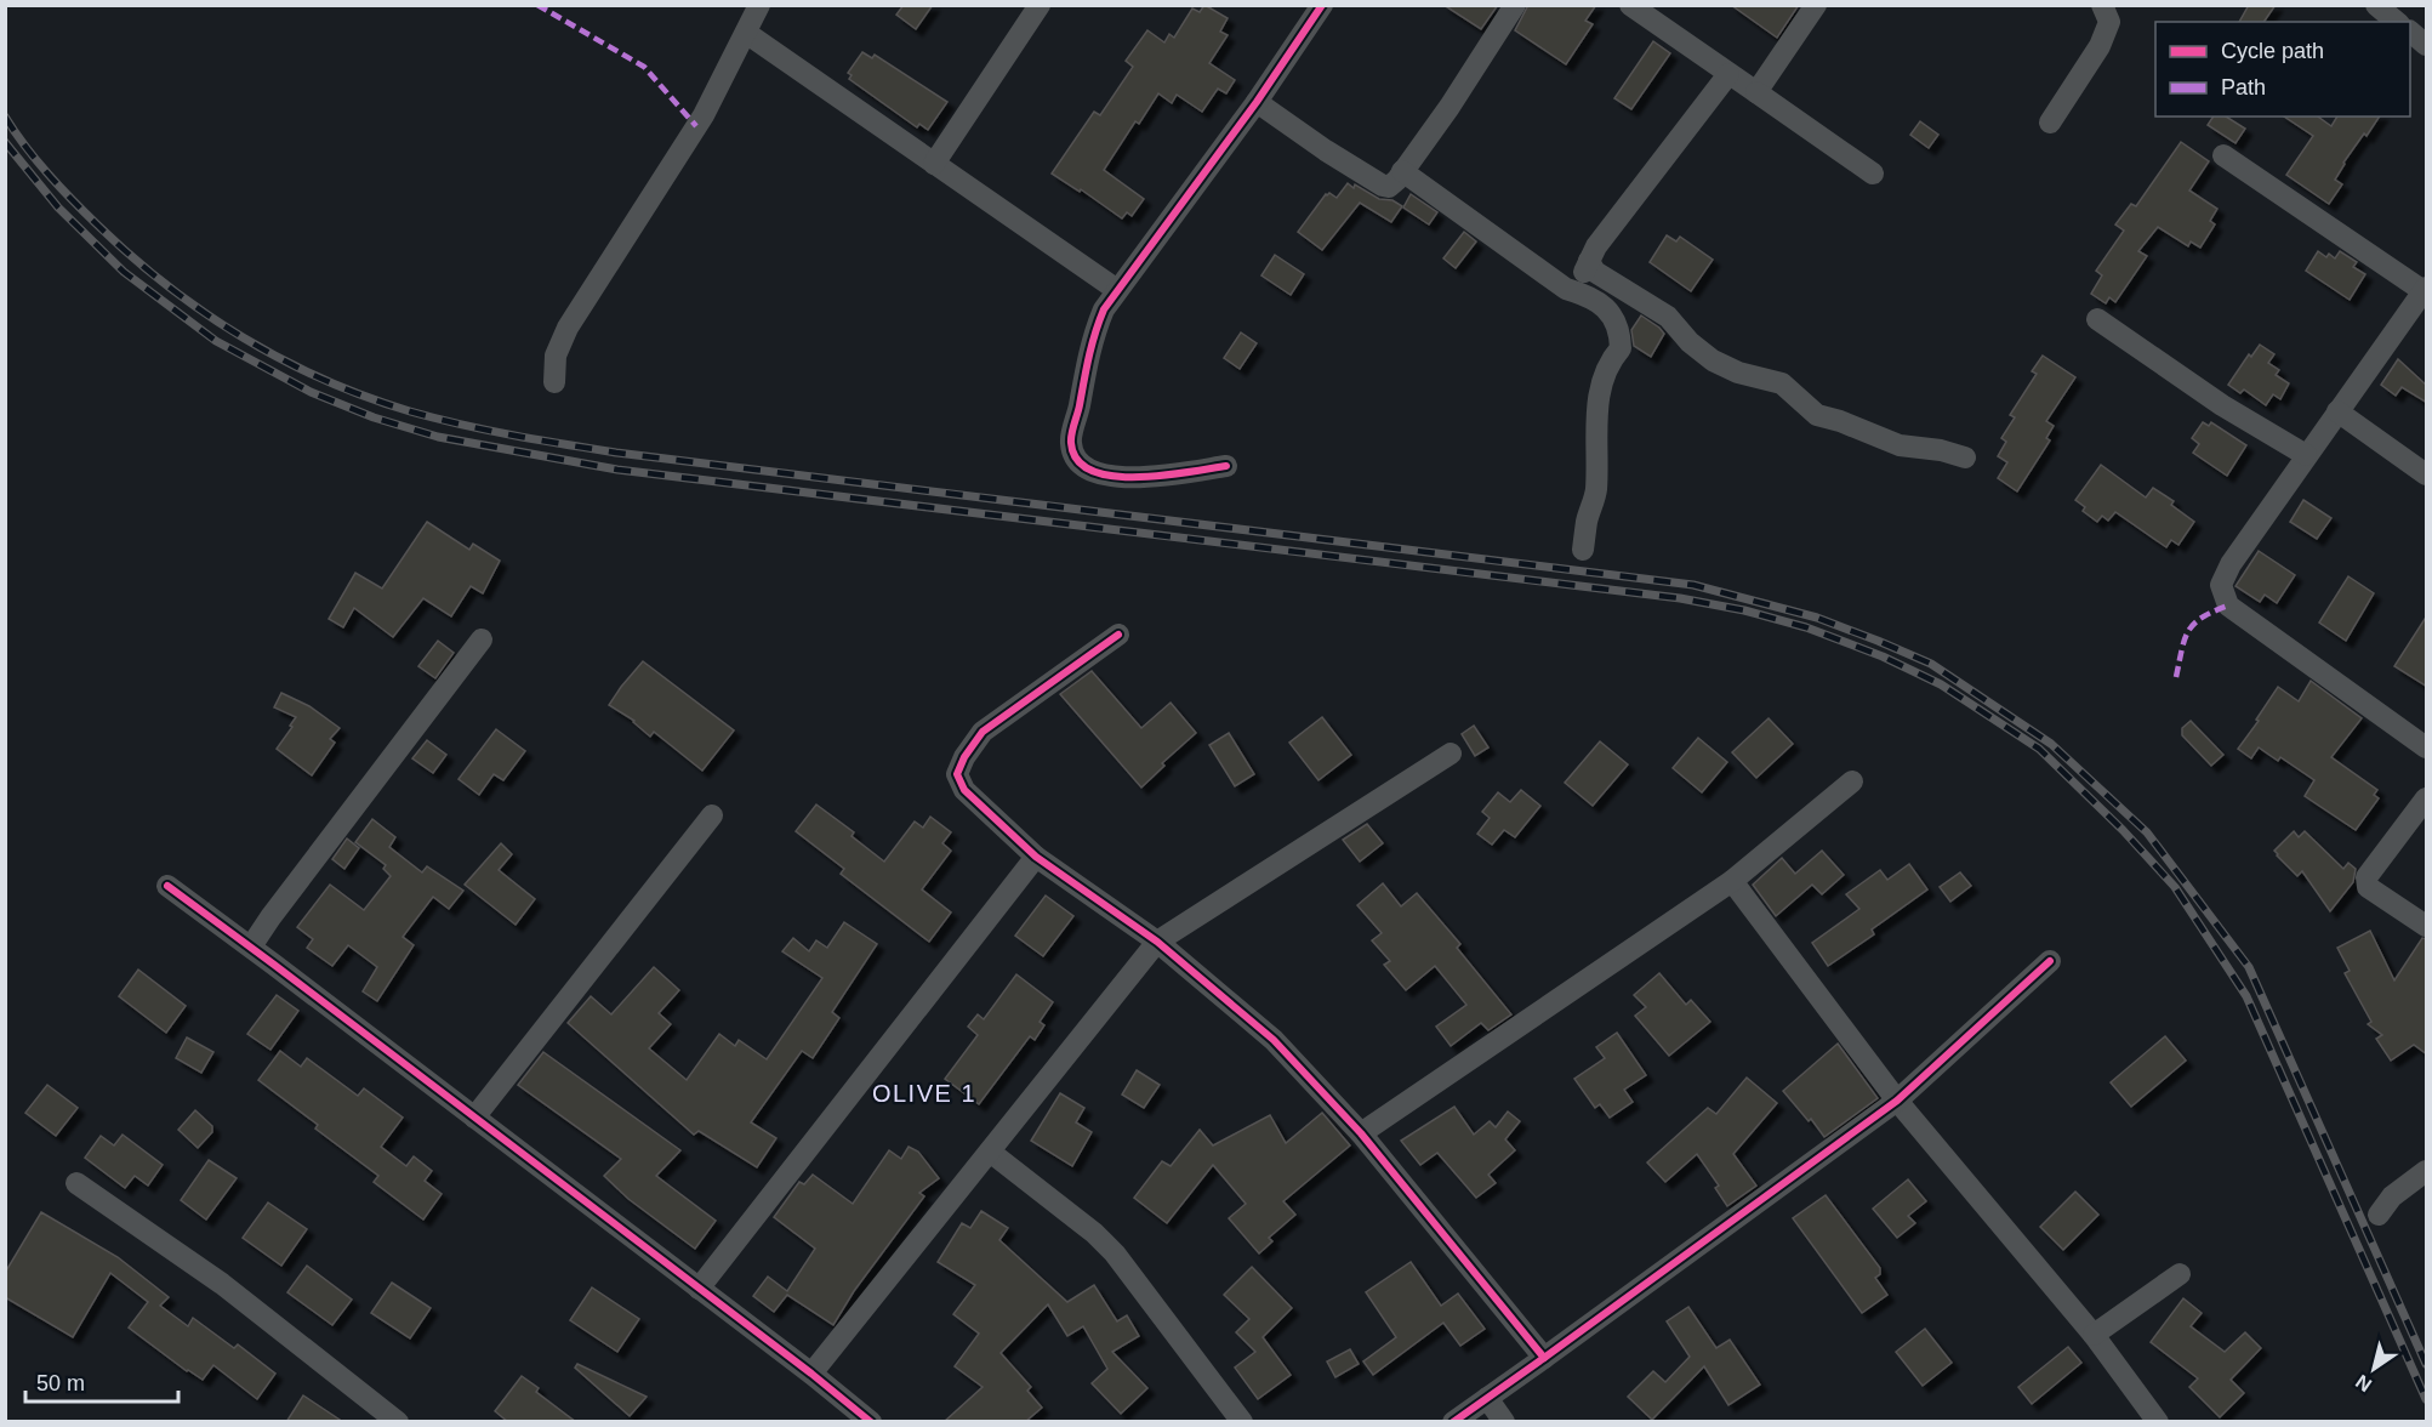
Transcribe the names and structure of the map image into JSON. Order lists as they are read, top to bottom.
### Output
{
  "districts": ["OLIVE 1"],
  "legend": ["Cycle path", "Path"],
  "scale_bar": "50 m",
  "north": "bottom left"
}
